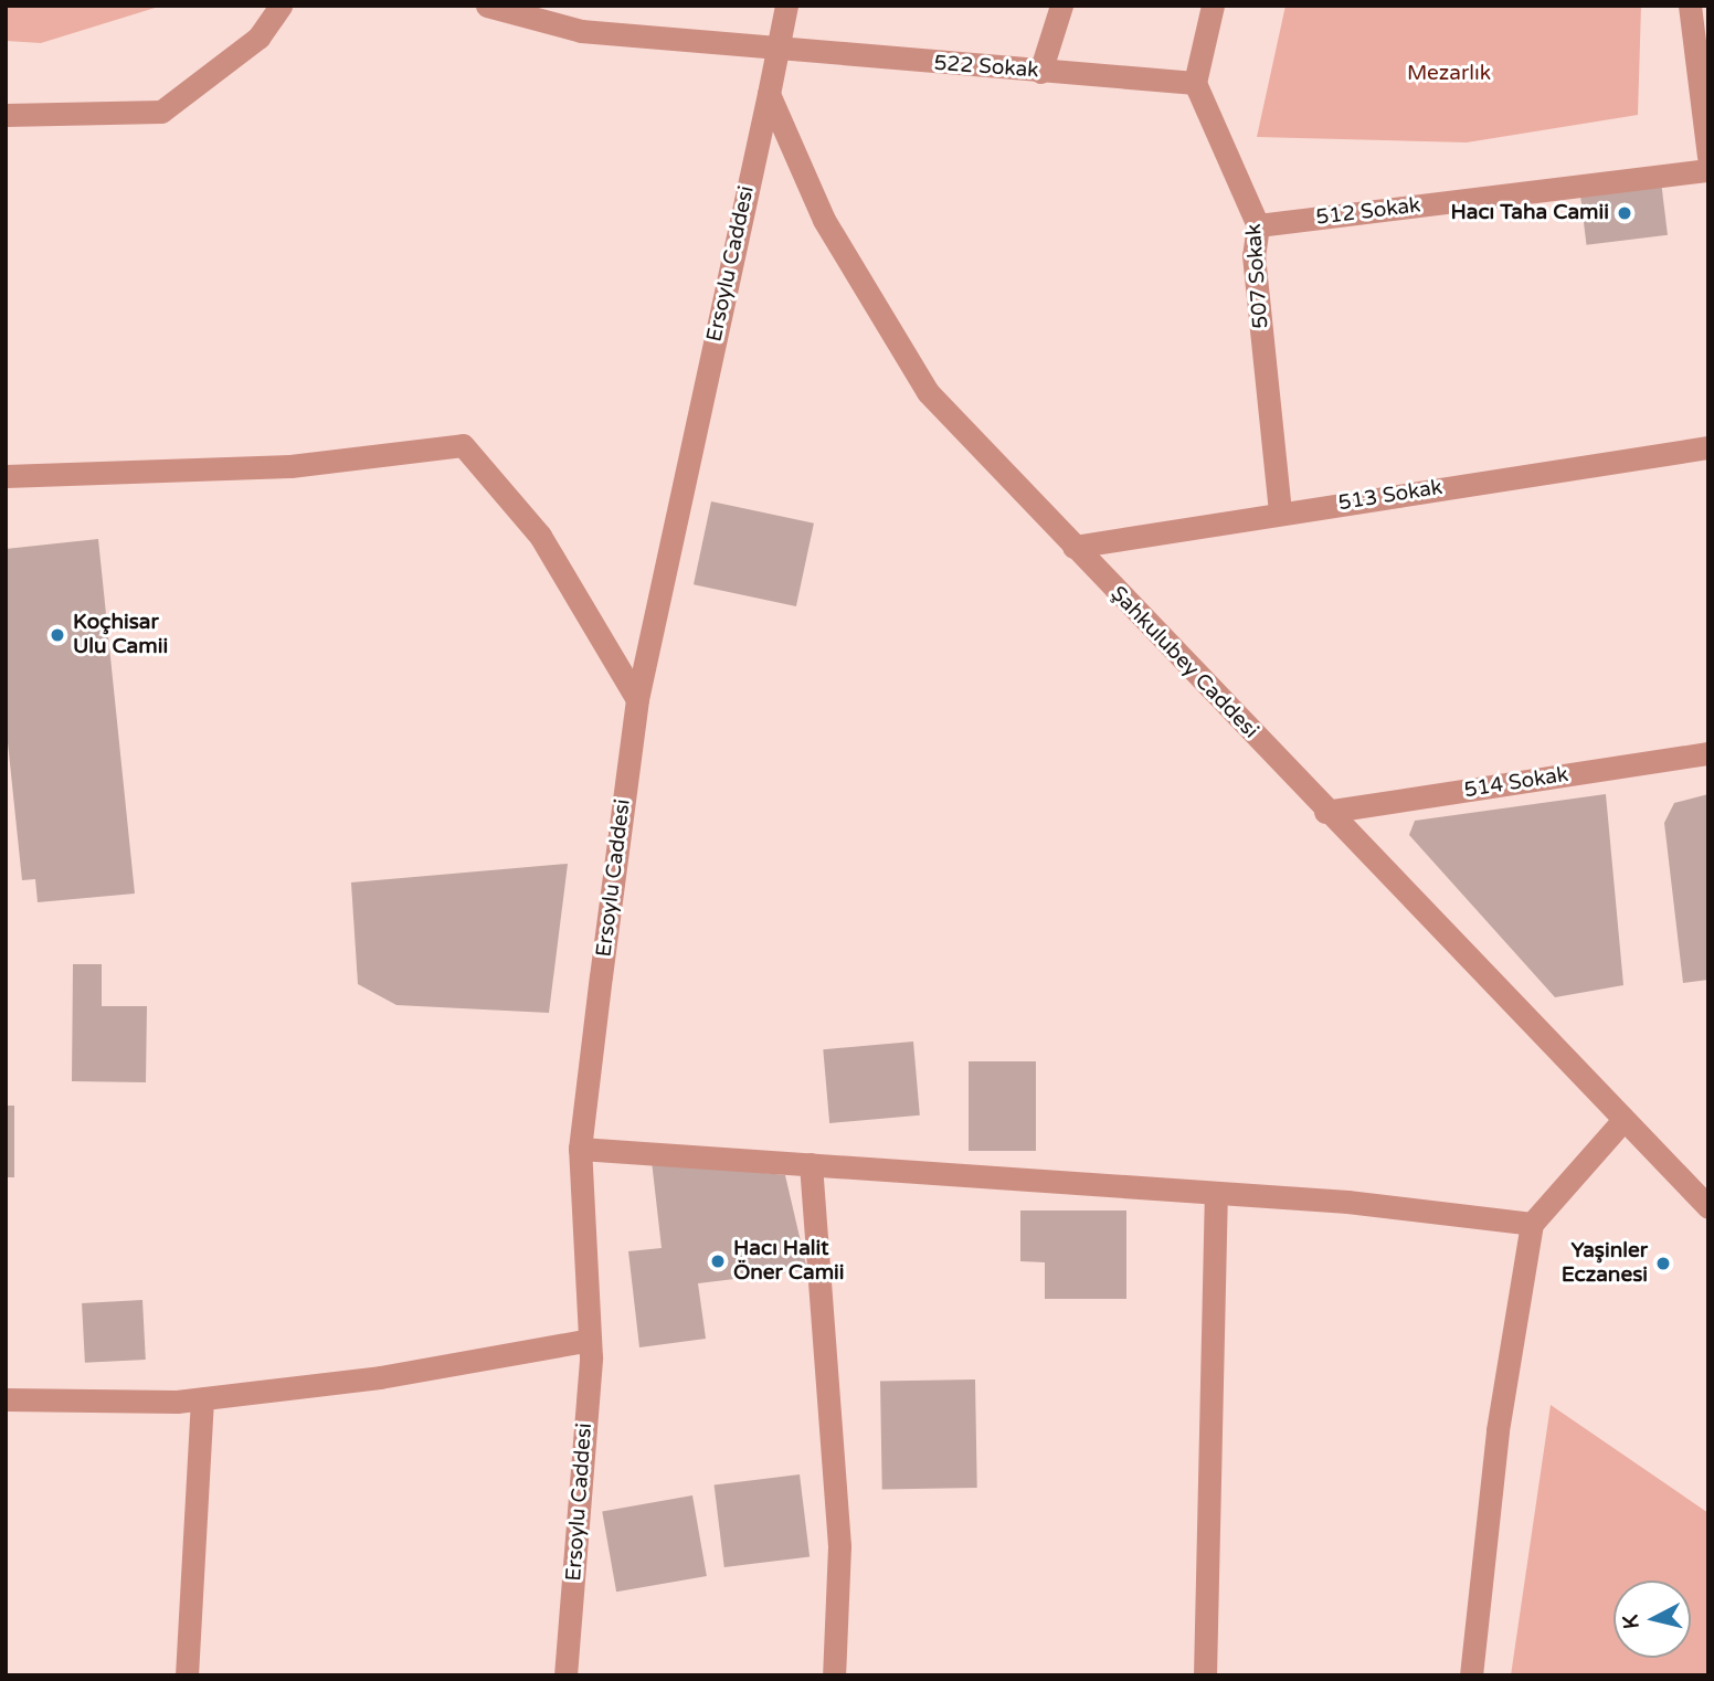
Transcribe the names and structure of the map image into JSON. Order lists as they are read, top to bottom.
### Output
{
  "streets": {
    "street": [
      "522 Sokak",
      "512 Sokak",
      "Ersoylu Caddesi",
      "507 Sokak",
      "513 Sokak",
      "Şahkulubey Caddesi",
      "514 Sokak"
    ]
  },
  "crossings": [
    ["522 Sokak", "507 Sokak"],
    ["512 Sokak", "507 Sokak"],
    ["Ersoylu Caddesi", "Şahkulubey Caddesi"],
    ["507 Sokak", "513 Sokak"],
    ["513 Sokak", "Şahkulubey Caddesi"],
    ["Şahkulubey Caddesi", "514 Sokak"]
  ],
  "parks": ["Mezarlık"],
  "places": [
    "Hacı Taha Camii",
    "Koçhisar Ulu Camii",
    "Hacı Halit Öner Camii",
    "Yaşinler Eczanesi"
  ],
  "north": "left"
}
